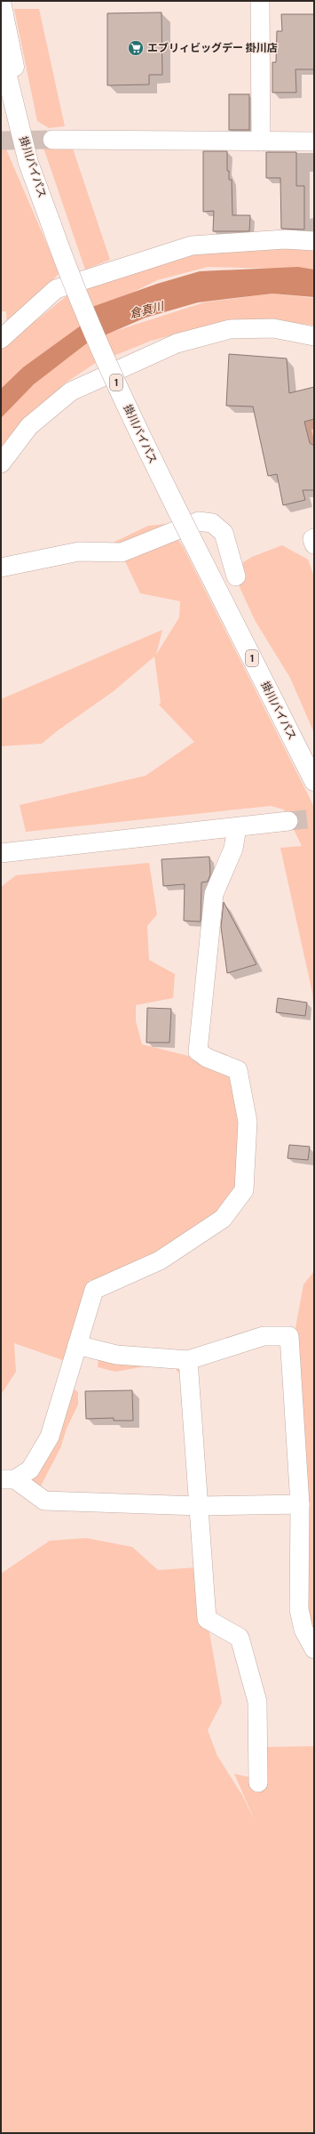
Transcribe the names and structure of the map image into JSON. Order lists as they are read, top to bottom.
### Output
{
  "streets": {
    "highway": ["掛川バイパス", "1"]
  },
  "water": ["倉真川"],
  "places": {
    "supermarket": ["エブリィビッグデー 掛川店"]
  }
}
